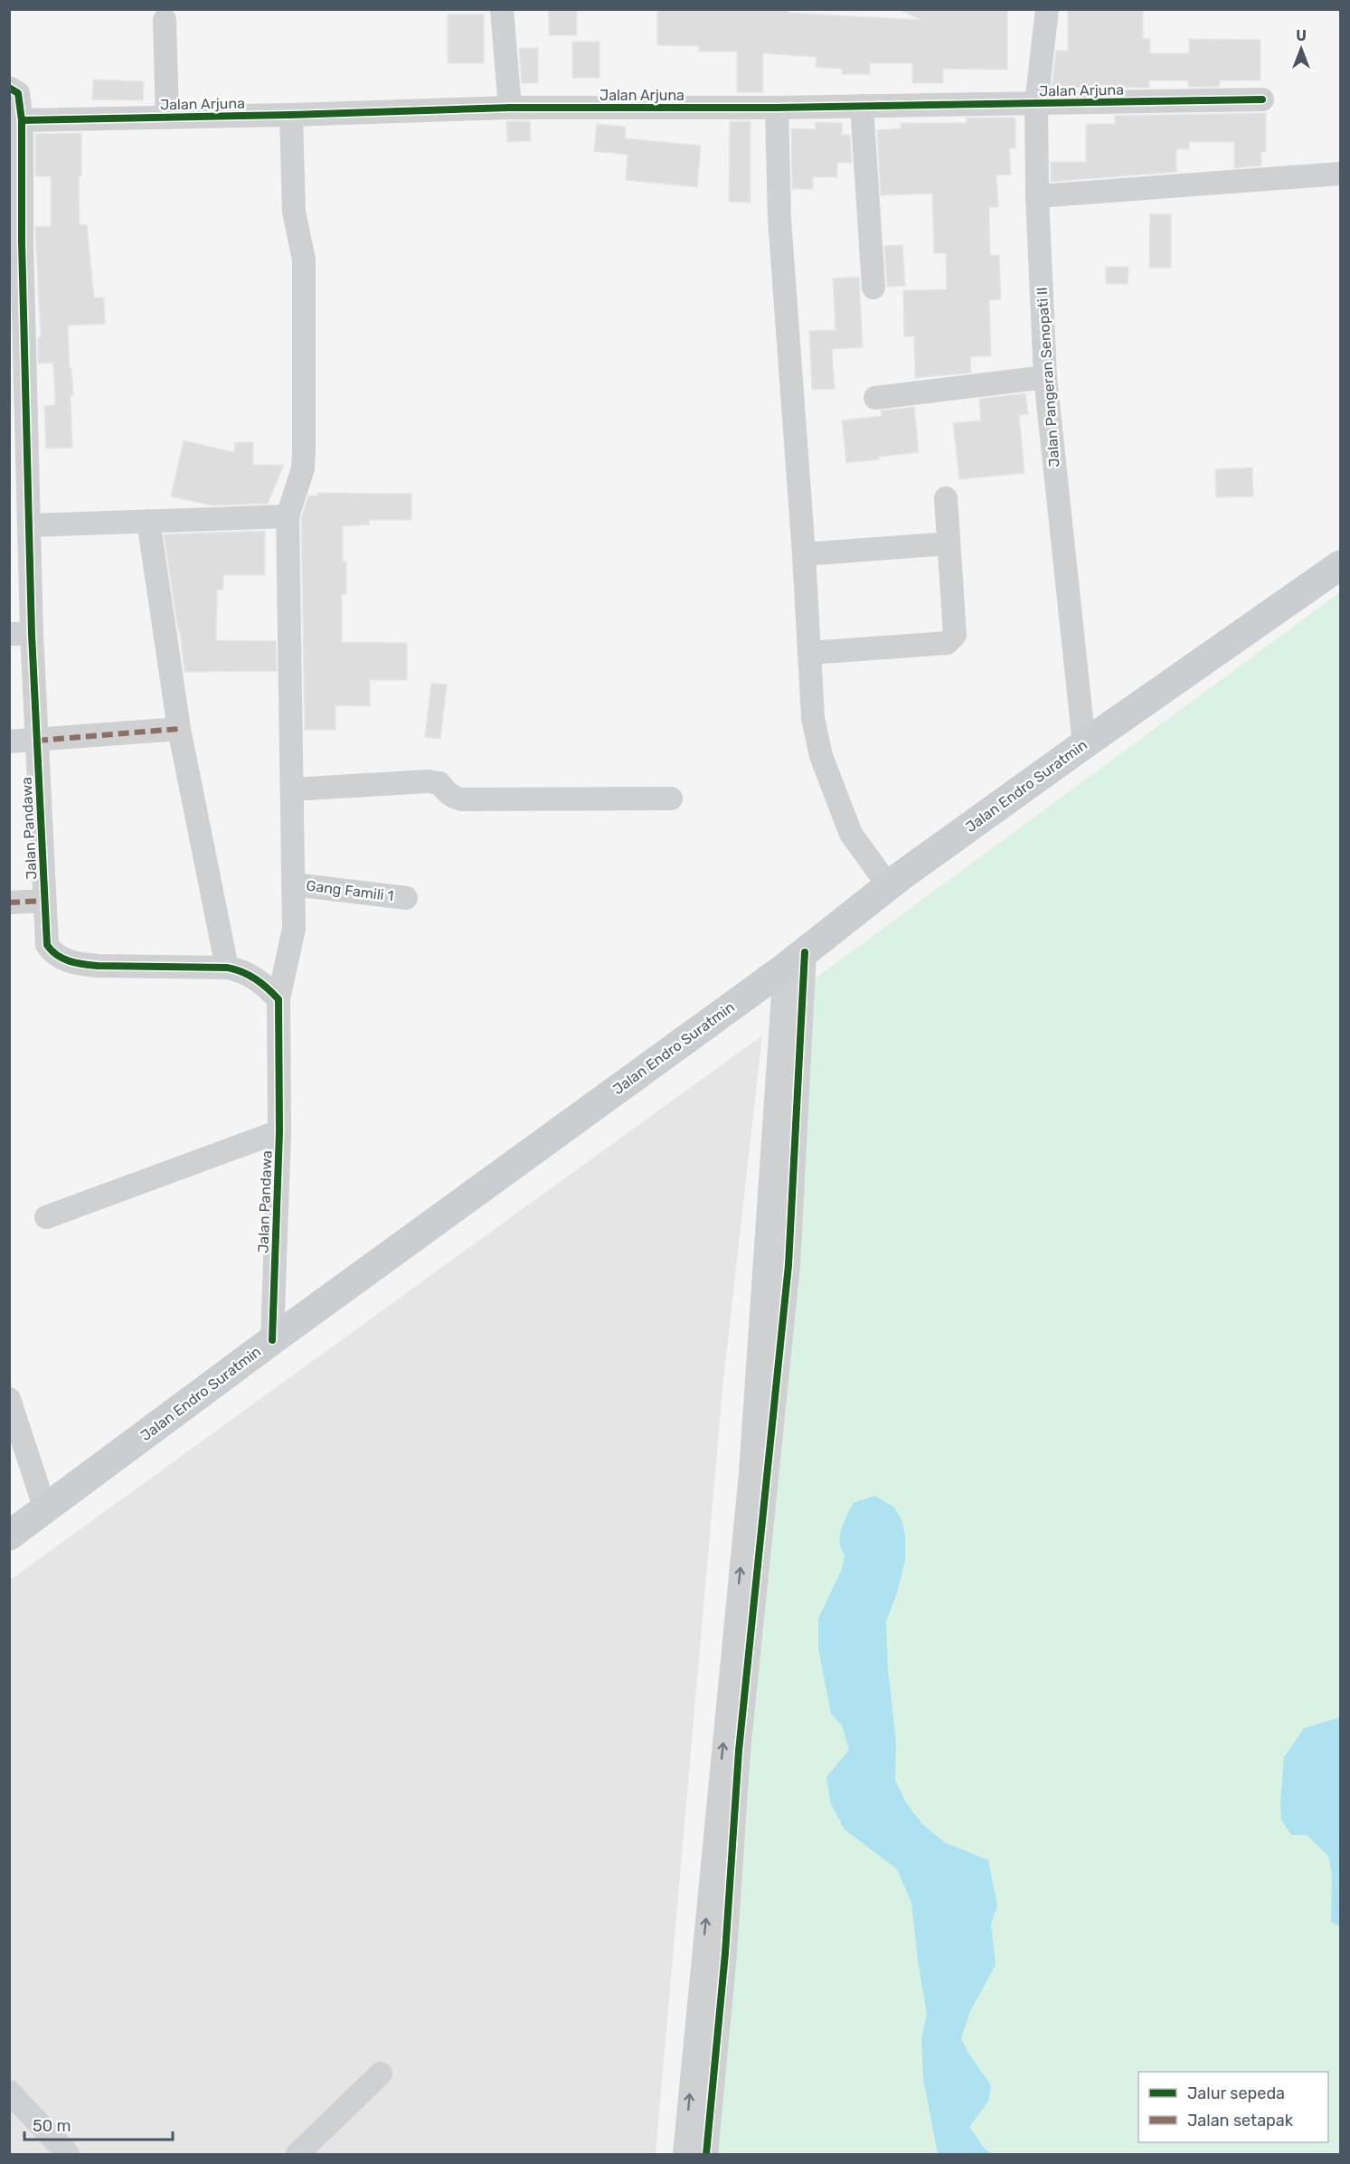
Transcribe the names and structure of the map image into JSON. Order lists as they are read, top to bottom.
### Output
{
  "streets": {
    "main road": ["Jalan Endro Suratmin"],
    "street": [
      "Jalan Arjuna",
      "Jalan Pangeran Senopati II",
      "Jalan Pandawa",
      "Gang Famili 1"
    ]
  },
  "crossings": [
    ["Jalan Arjuna", "Jalan Pangeran Senopati II"],
    ["Jalan Arjuna", "Jalan Pandawa"],
    ["Jalan Pangeran Senopati II", "Jalan Endro Suratmin"],
    ["Jalan Endro Suratmin", "Jalan Pandawa"]
  ],
  "legend": ["Jalur sepeda", "Jalan setapak"],
  "scale_bar": "50 m",
  "north": "top"
}
